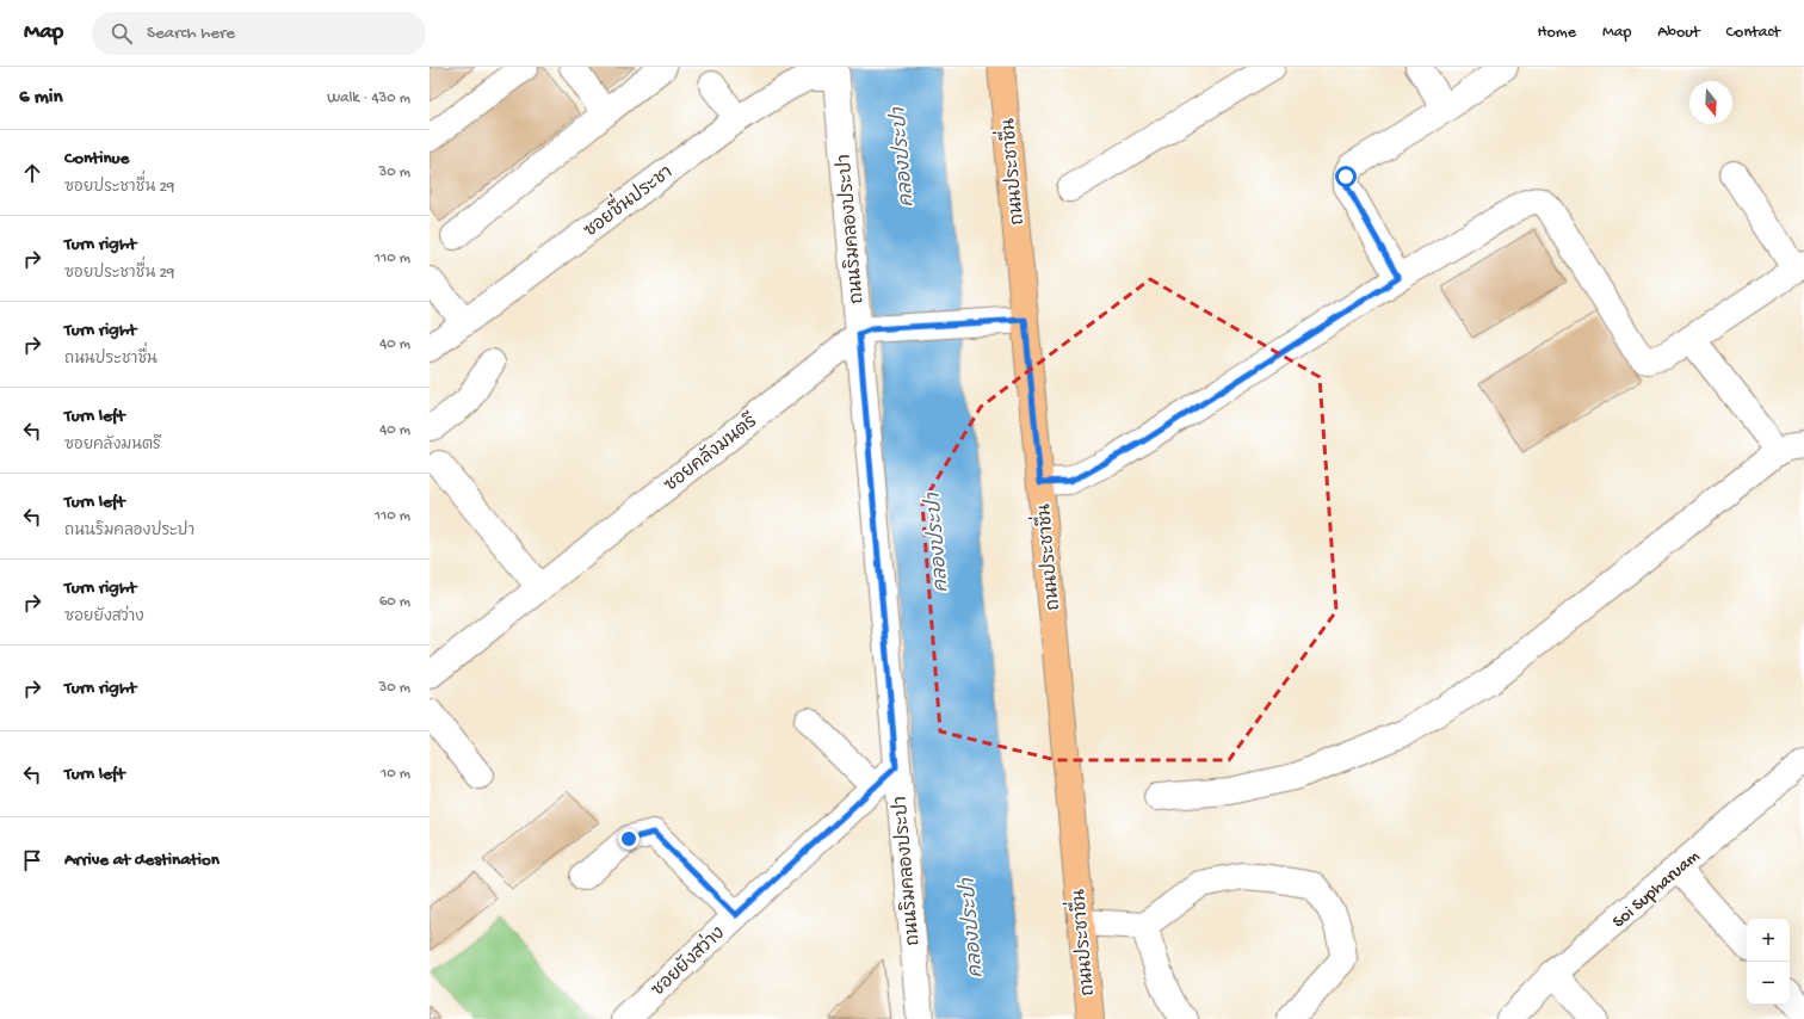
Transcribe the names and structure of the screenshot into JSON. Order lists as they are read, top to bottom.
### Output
{
  "streets": {
    "main road": ["ถนนประชาชื่น"],
    "street": [
      "ซอยชื่นประชา",
      "ถนนริมคลองประปา",
      "ซอยคลังมนตรี",
      "Soi Supharuam",
      "ซอยยังสว่าง"
    ]
  },
  "crossings": [
    ["ซอยชื่นประชา", "ถนนริมคลองประปา"],
    ["ถนนริมคลองประปา", "ซอยคลังมนตรี"],
    ["ถนนริมคลองประปา", "ซอยยังสว่าง"]
  ],
  "water": ["คลองประปา"],
  "north": "bottom",
  "page": {
    "header": "Map",
    "search": "Search here",
    "nav": [
      "Home",
      "Map",
      "About",
      "Contact"
    ],
    "heading": ["6 min", "Walk · 430 m"],
    "list": [
      ["Continue", "ซอยประชาชื่น 29", "30 m"],
      ["Turn right", "ซอยประชาชื่น 29", "110 m"],
      ["Turn right", "ถนนประชาชื่น", "40 m"],
      ["Turn left", "ซอยคลังมนตรี", "40 m"],
      ["Turn left", "ถนนริมคลองประปา", "110 m"],
      ["Turn right", "ซอยยังสว่าง", "60 m"],
      ["Turn right", "30 m"],
      ["Turn left", "10 m"],
      "Arrive at destination"
    ],
    "map_buttons": ["+", "−"]
  }
}
